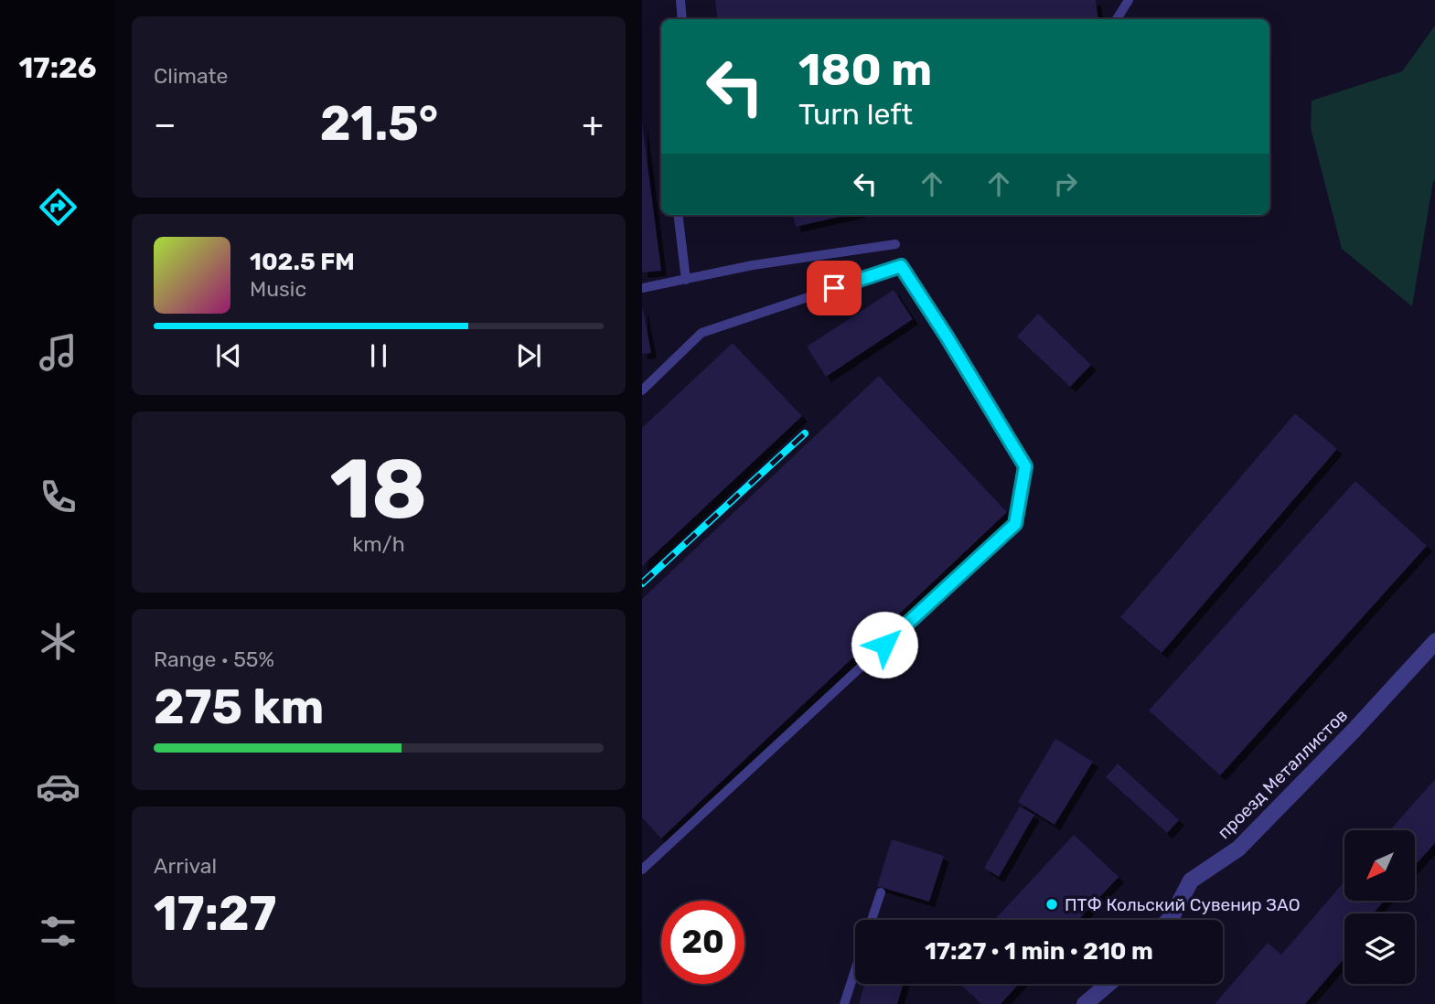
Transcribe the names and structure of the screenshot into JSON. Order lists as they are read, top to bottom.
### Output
{
  "streets": {
    "street": ["проезд Металлистов"]
  },
  "places": ["ПТФ Кольский Сувенир ЗАО"],
  "north": "bottom left",
  "page": {
    "tabs": "17:26",
    "tile": [
      "Climate",
      ["18", "km/h"],
      ["Range · 55%", "275 km"],
      ["Arrival", "17:27"]
    ],
    "turn": ["180 m", "Turn left"],
    "heat": ["−", "21.5°", "+"],
    "song": ["102.5 FM", "Music"],
    "limit": "20",
    "trip": "17:27 · 1 min · 210 m"
  }
}
